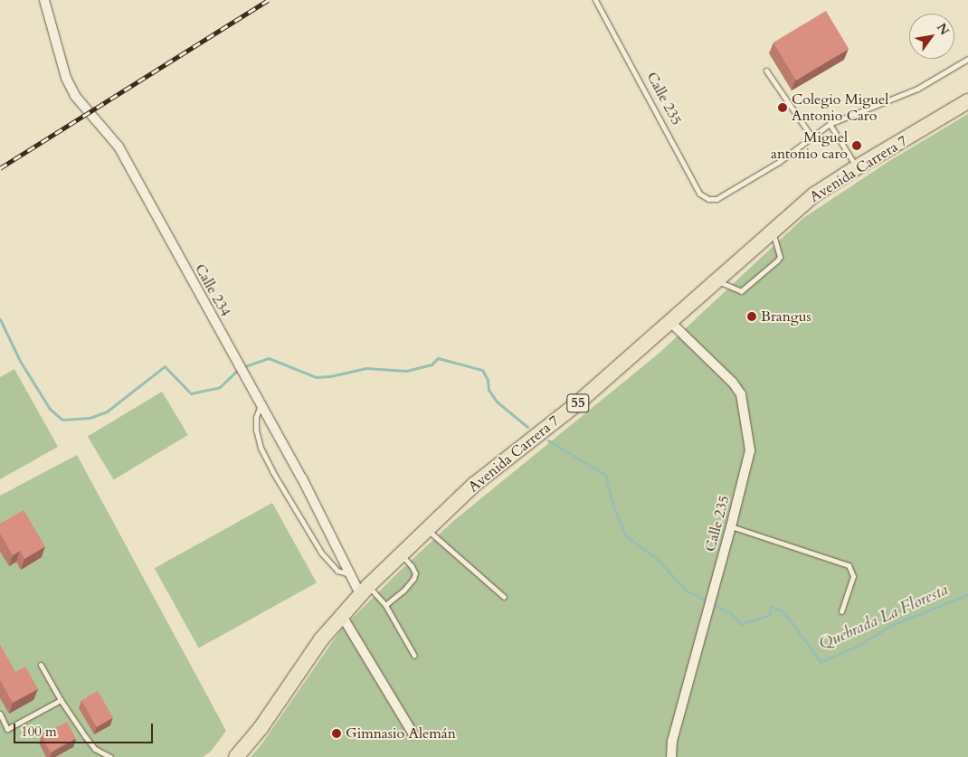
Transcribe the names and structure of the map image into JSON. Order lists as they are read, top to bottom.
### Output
{
  "streets": {
    "main road": ["Avenida Carrera 7", "55"],
    "street": ["Calle 235", "Calle 234"]
  },
  "crossings": [
    ["Calle 235", "Avenida Carrera 7"],
    ["Avenida Carrera 7", "Calle 234"]
  ],
  "water": ["Quebrada La Floresta"],
  "places": [
    "Colegio Miguel Antonio Caro",
    "Miguel antonio caro",
    "Brangus",
    "Gimnasio Alemán"
  ],
  "scale_bar": "100 m",
  "north": "top right"
}
